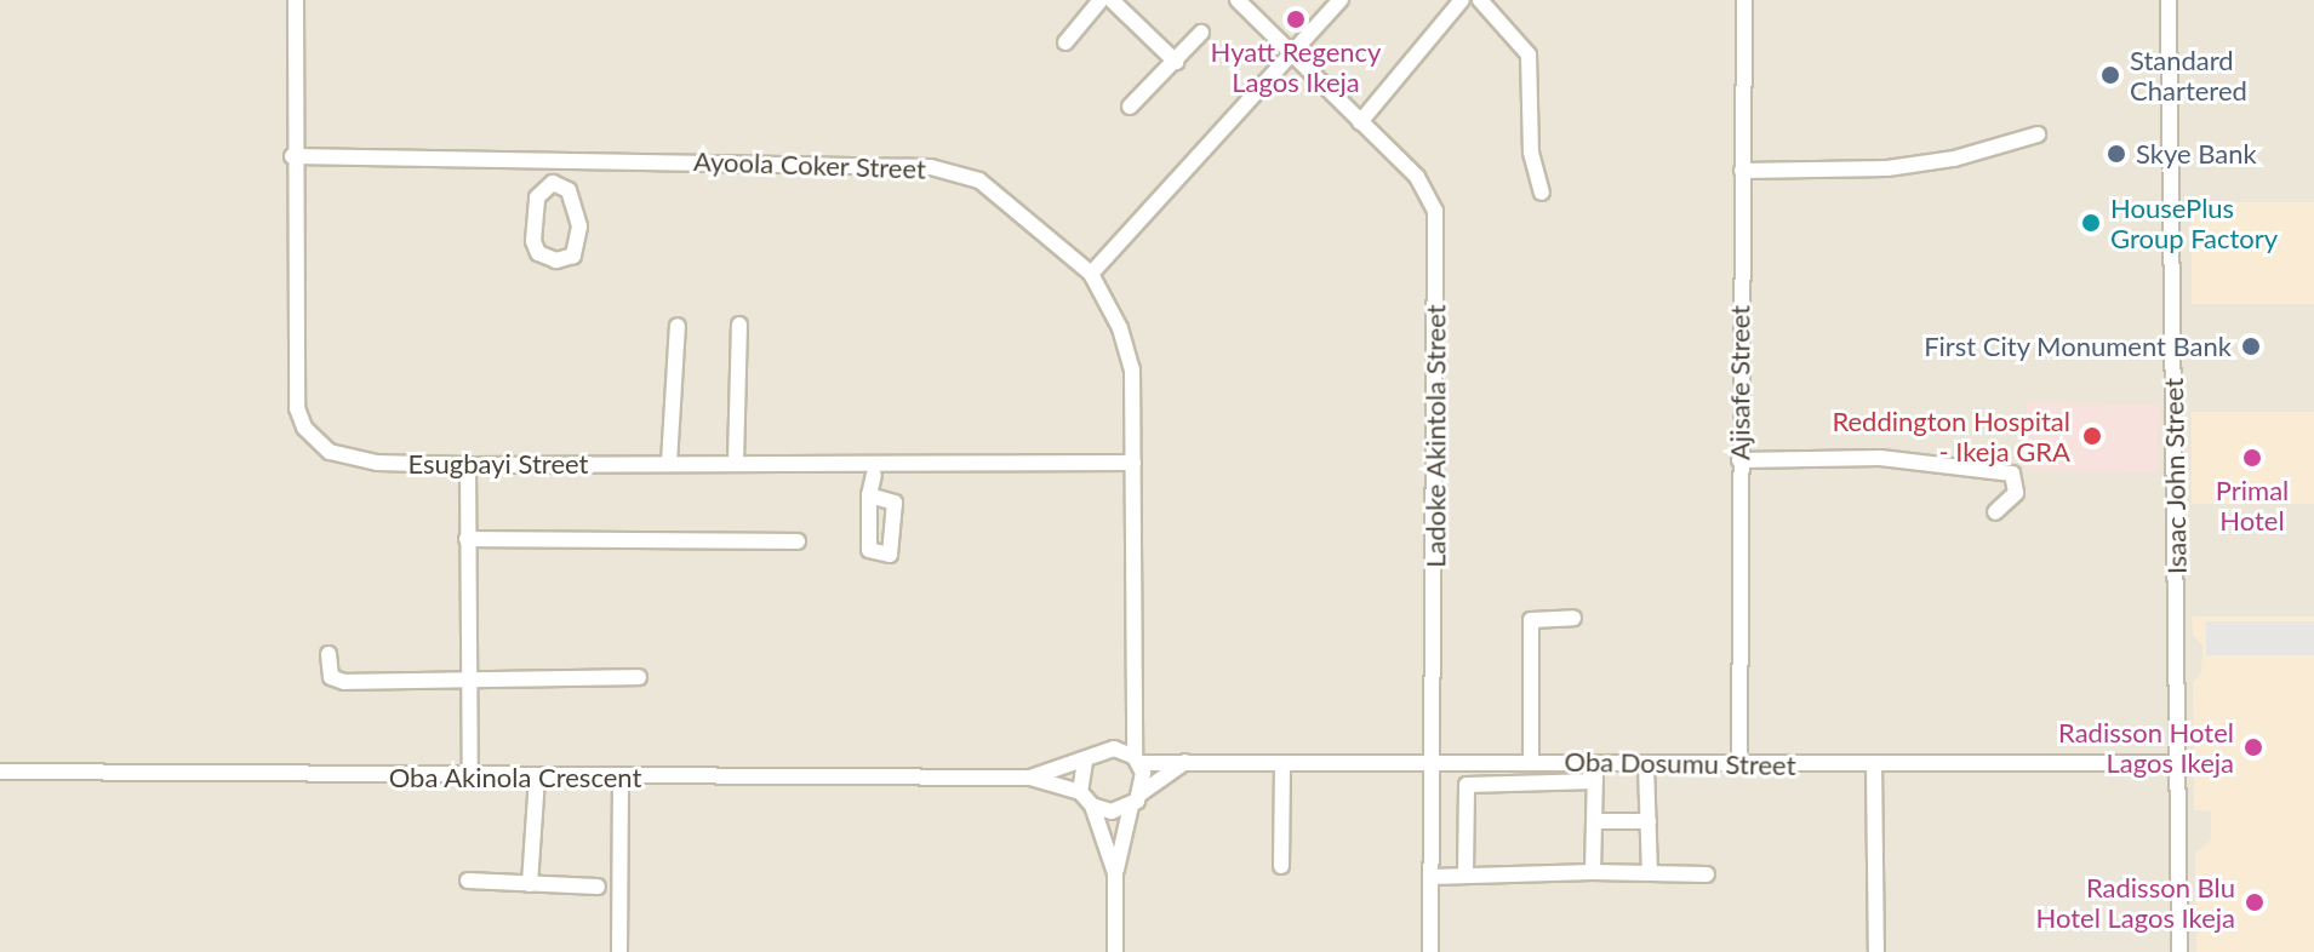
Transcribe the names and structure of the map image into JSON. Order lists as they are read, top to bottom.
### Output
{
  "streets": {
    "street": [
      "Ayoola Coker Street",
      "Ajisafe Street",
      "Ladoke Akintola Street",
      "Esugbayi Street",
      "Isaac John Street",
      "Oba Dosumu Street",
      "Oba Akinola Crescent"
    ]
  },
  "crossings": [
    ["Ayoola Coker Street", "Esugbayi Street"],
    ["Ayoola Coker Street", "Oba Dosumu Street"],
    ["Ajisafe Street", "Oba Dosumu Street"],
    ["Ladoke Akintola Street", "Oba Dosumu Street"],
    ["Isaac John Street", "Oba Dosumu Street"]
  ],
  "places": [
    "Hyatt Regency Lagos Ikeja",
    "Standard Chartered",
    "Skye Bank",
    "HousePlus Group Factory",
    "First City Monument Bank",
    "Reddington Hospital - Ikeja GRA",
    "Primal Hotel",
    "Radisson Hotel Lagos Ikeja",
    "Radisson Blu Hotel Lagos Ikeja"
  ]
}
